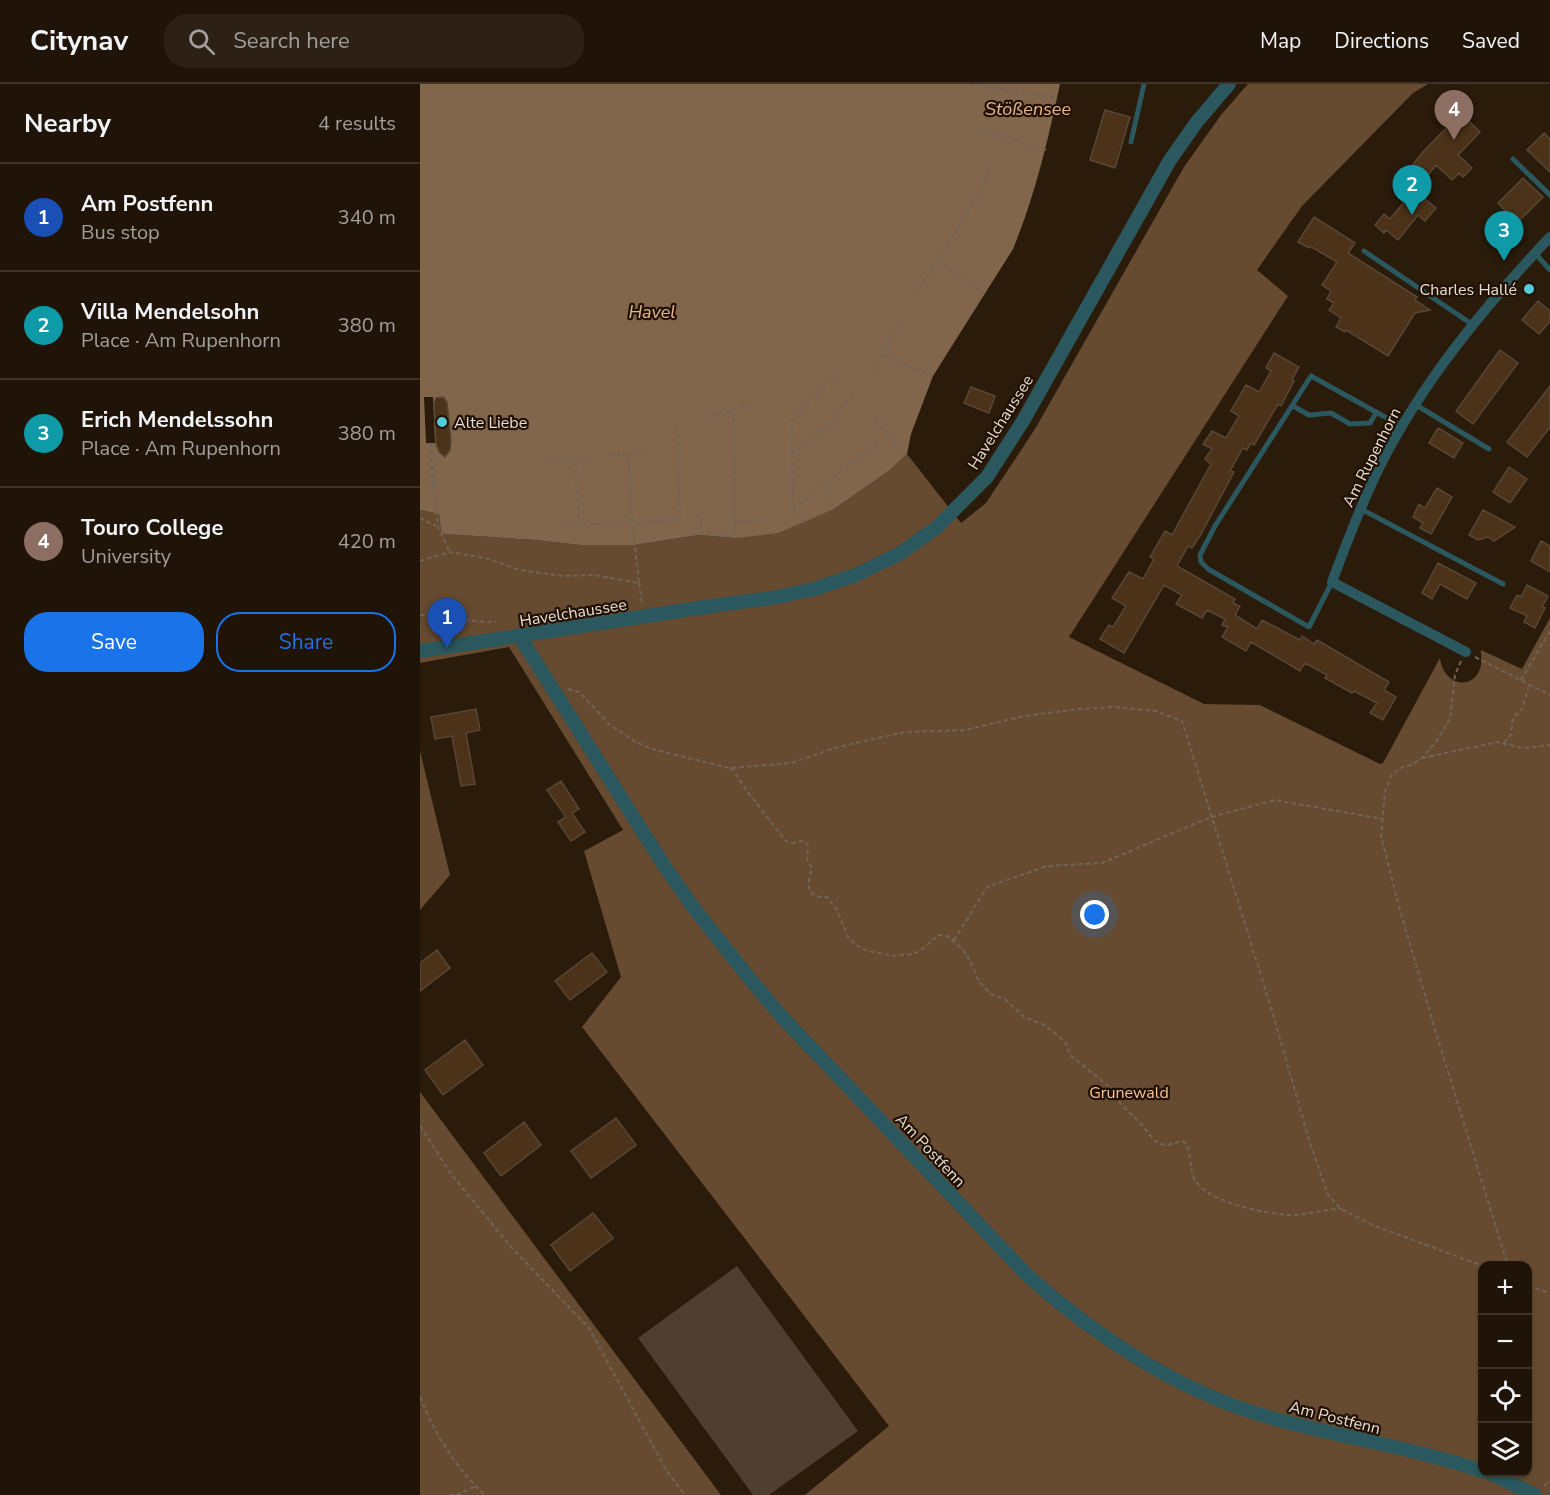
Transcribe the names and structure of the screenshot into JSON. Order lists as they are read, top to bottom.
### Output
{
  "streets": {
    "street": ["Havelchaussee", "Am Rupenhorn", "Am Postfenn"]
  },
  "crossings": [
    ["Havelchaussee", "Am Postfenn"]
  ],
  "water": ["Stößensee", "Havel"],
  "parks": ["Grunewald"],
  "places": ["Charles Hallé", "Alte Liebe"],
  "page": {
    "header": "Citynav",
    "search": "Search here",
    "nav": ["Map", "Directions", "Saved"],
    "heading": ["Nearby", "4 results"],
    "pins": [
      "4",
      "2",
      "3",
      "1"
    ],
    "list": [
      {
        "mark": "1",
        "name": "Am Postfenn",
        "note": "Bus stop",
        "value": "340 m"
      },
      {
        "mark": "2",
        "name": "Villa Mendelsohn",
        "note": "Place · Am Rupenhorn",
        "value": "380 m"
      },
      {
        "mark": "3",
        "name": "Erich Mendelssohn",
        "note": "Place · Am Rupenhorn",
        "value": "380 m"
      },
      {
        "mark": "4",
        "name": "Touro College",
        "note": "University",
        "value": "420 m"
      }
    ],
    "buttons": ["Save", "Share"],
    "map_buttons": ["+", "−"]
  }
}
